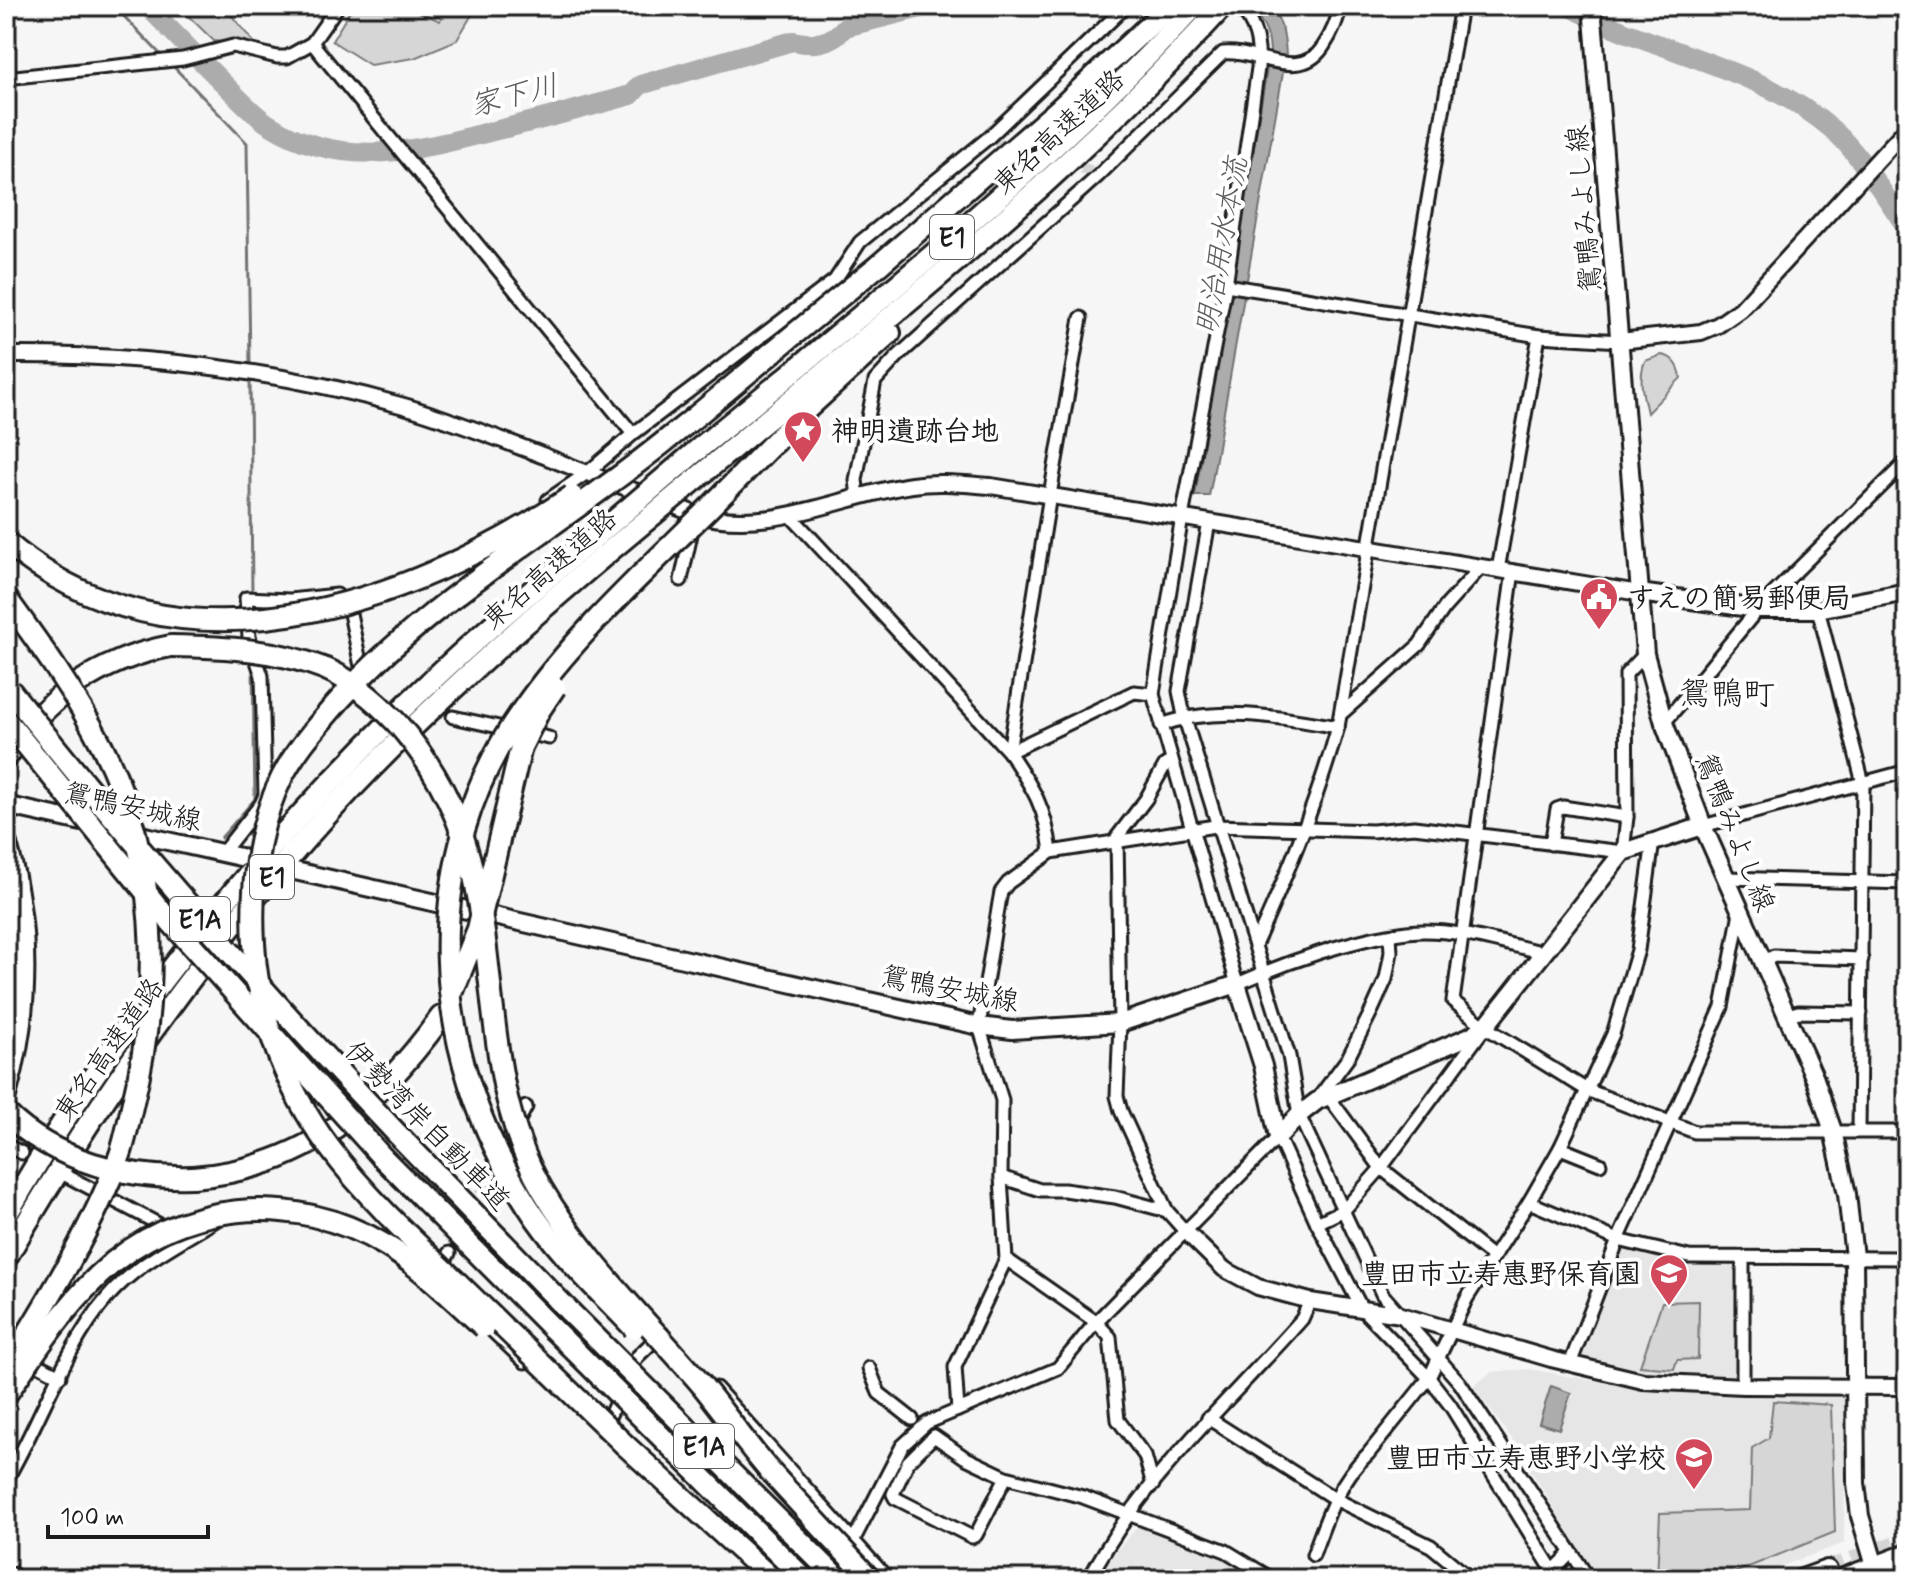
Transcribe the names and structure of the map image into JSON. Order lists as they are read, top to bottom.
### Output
{
  "streets": {
    "highway": [
      "東名高速道路",
      "E1",
      "E1A",
      "伊勢湾岸自動車道"
    ],
    "main road": ["鴛鴨みよし線", "鴛鴨安城線"]
  },
  "districts": ["鴛鴨町"],
  "water": ["家下川", "明治用水本流"],
  "places": {
    "place": ["神明遺跡台地"],
    "public building": ["すえの簡易郵便局"],
    "school or university": ["豊田市立寿惠野保育園", "豊田市立寿恵野小学校"]
  },
  "scale_bar": "100 m"
}
